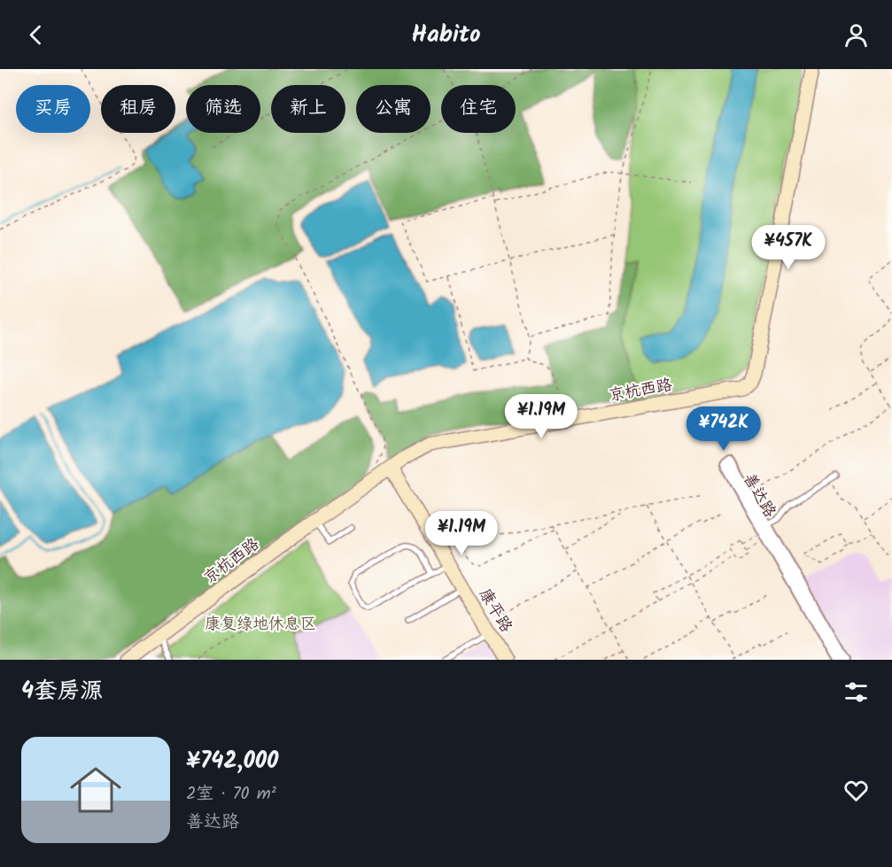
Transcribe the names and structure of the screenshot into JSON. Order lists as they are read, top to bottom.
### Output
{
  "streets": {
    "street": ["京杭西路", "善达路", "康平路"]
  },
  "crossings": [
    ["京杭西路", "康平路"]
  ],
  "parks": ["康复绿地休息区"],
  "page": {
    "header": "Habito",
    "chip": [
      "买房",
      "租房",
      "筛选",
      "新上",
      "公寓",
      "住宅"
    ],
    "price": [
      "¥457K",
      "¥1.19M",
      "¥742K",
      "¥1.19M"
    ],
    "heading": "4套房源",
    "list": [
      {
        "name": "¥742,000",
        "note": "2室 · 70 m² · 善达路"
      }
    ]
  }
}
